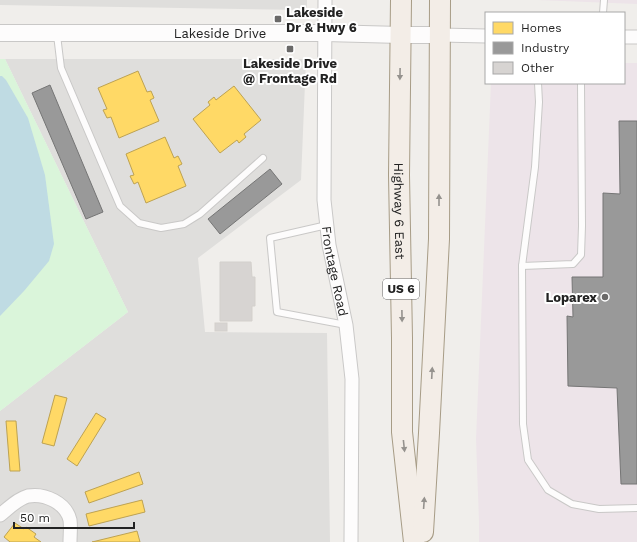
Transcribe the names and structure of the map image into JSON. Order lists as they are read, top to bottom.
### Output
{
  "streets": {
    "main road": ["Highway 6 East", "US 6"],
    "street": ["Lakeside Drive", "Frontage Road"]
  },
  "crossings": [
    ["Lakeside Drive", "Highway 6 East"],
    ["Lakeside Drive", "Frontage Road"],
    ["Lakeside Drive", "US 6"]
  ],
  "places": {
    "transit": ["Lakeside Dr & Hwy 6", "Lakeside Drive @ Frontage Rd"],
    "other": ["Loparex"]
  },
  "legend": ["Homes", "Industry", "Other"],
  "scale_bar": "50 m"
}
